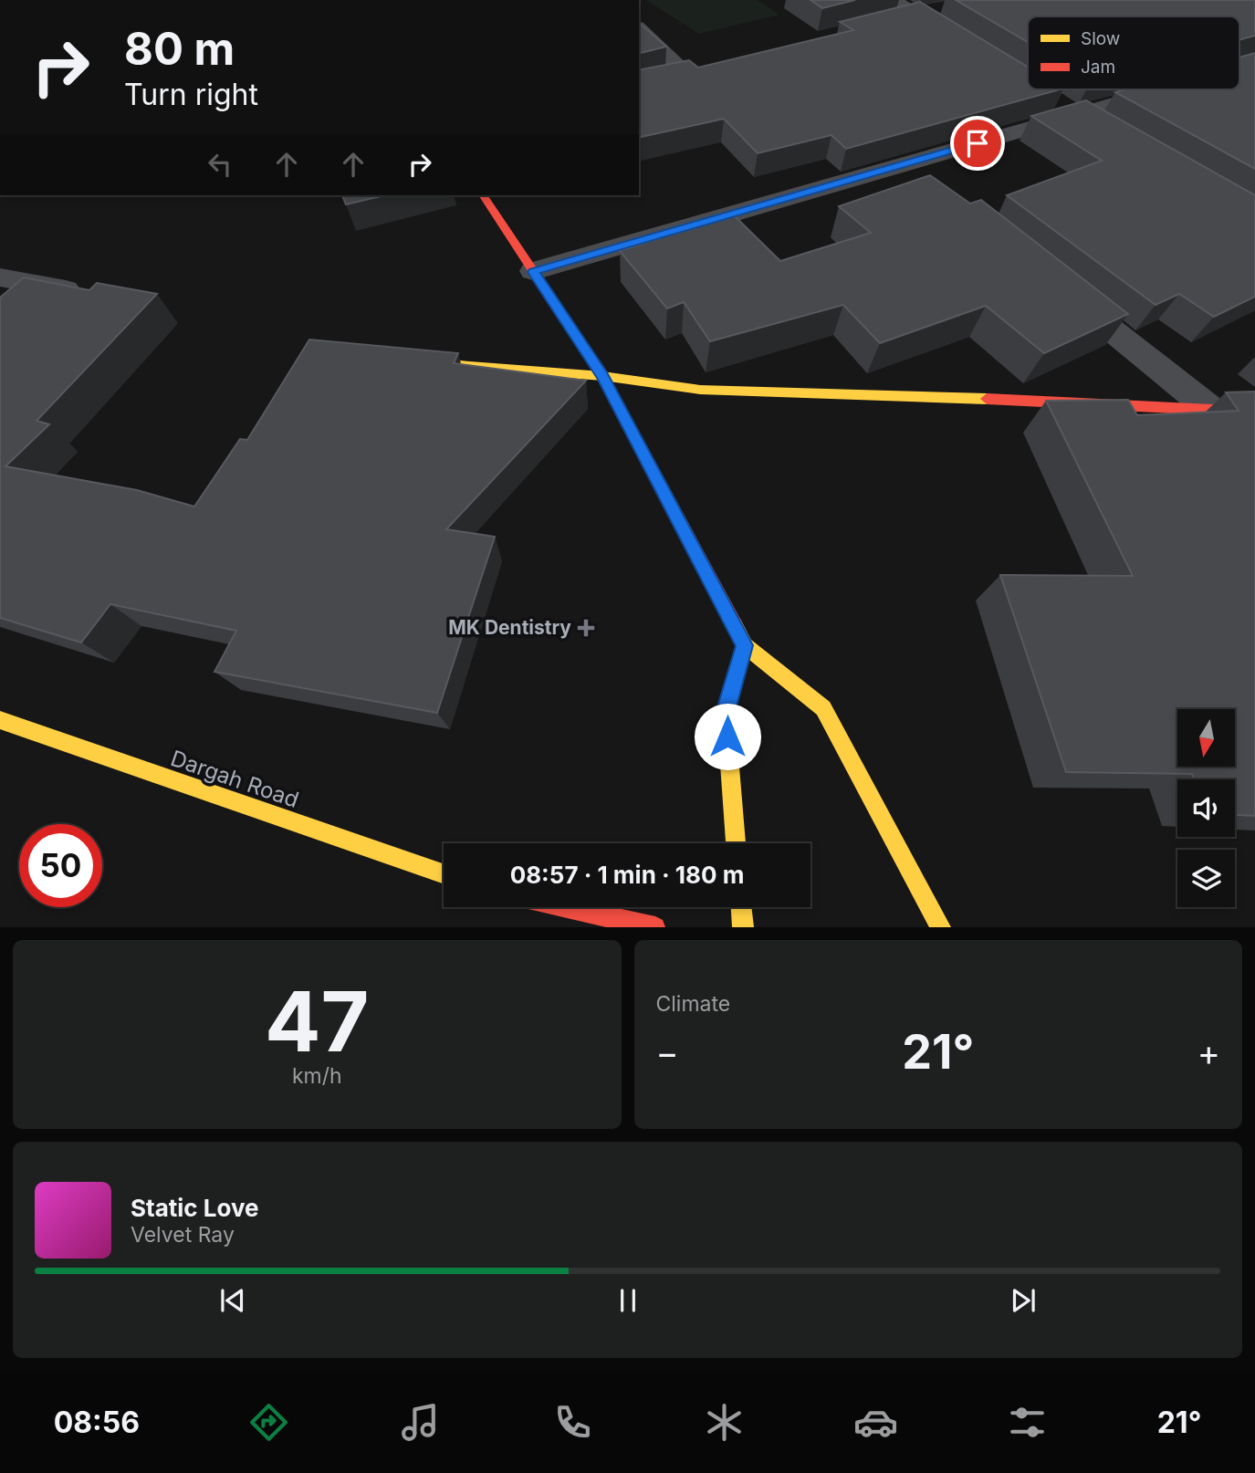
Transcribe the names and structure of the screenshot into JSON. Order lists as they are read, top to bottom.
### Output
{
  "streets": {
    "main road": ["Dargah Road"]
  },
  "places": {
    "health": ["MK Dentistry"]
  },
  "legend": ["Slow", "Jam"],
  "north": "bottom",
  "page": {
    "turn": ["80 m", "Turn right"],
    "limit": "50",
    "trip": "08:57 · 1 min · 180 m",
    "tile": [
      ["47", "km/h"],
      "Climate"
    ],
    "heat": ["−", "21°", "+"],
    "song": ["Static Love", "Velvet Ray"],
    "tabs": ["08:56", "21°"]
  }
}
